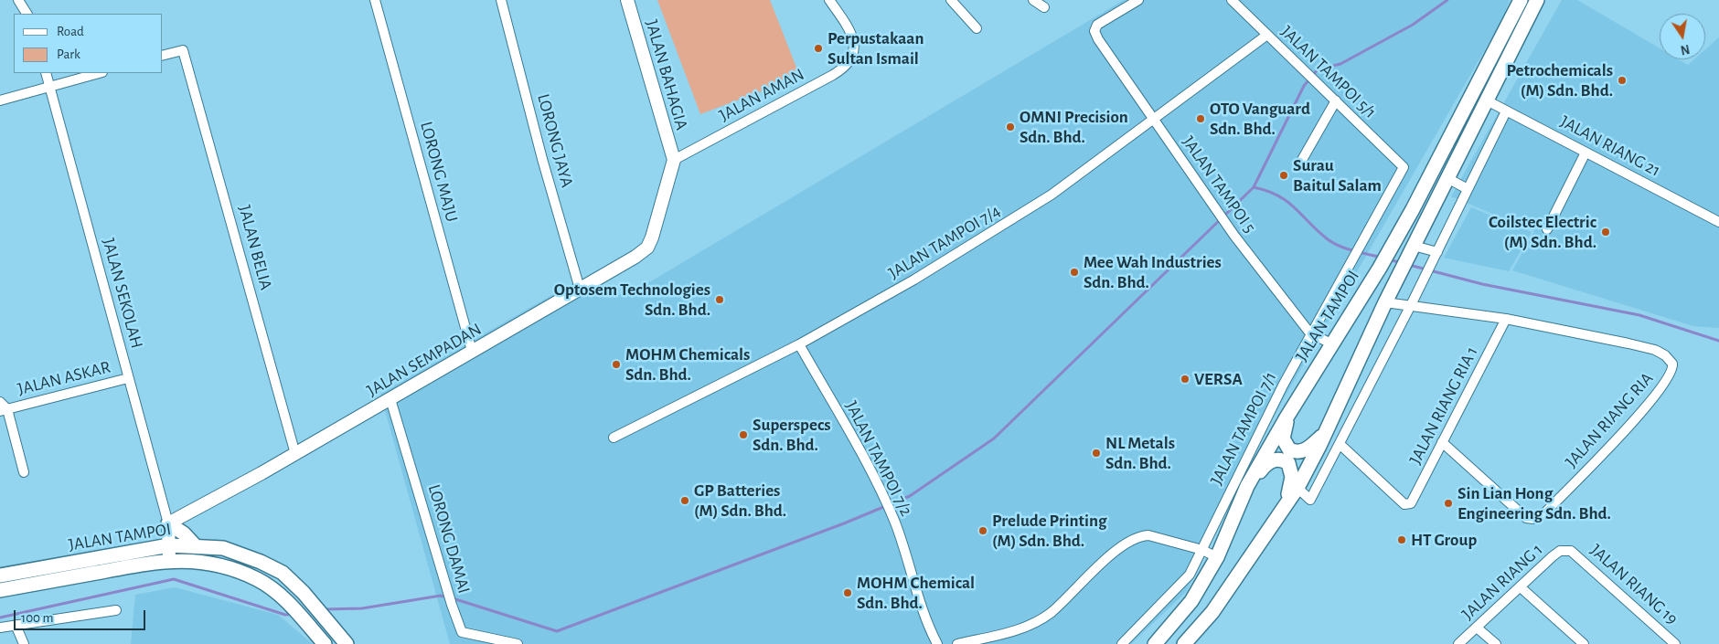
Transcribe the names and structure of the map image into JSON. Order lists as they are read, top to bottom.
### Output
{
  "streets": {
    "main road": ["JALAN TAMPOI"],
    "street": [
      "JALAN TAMPOI 5/1",
      "JALAN BAHAGIA",
      "JALAN AMAN",
      "LORONG JAYA",
      "JALAN RIANG 21",
      "LORONG MAJU",
      "JALAN TAMPOI 5",
      "JALAN TAMPOI 7/4",
      "JALAN BELIA",
      "JALAN SEKOLAH",
      "JALAN SEMPADAN",
      "JALAN ASKAR",
      "JALAN RIANG RIA 1",
      "JALAN RIANG RIA",
      "JALAN TAMPOI 7/1",
      "JALAN TAMPOI 7/2",
      "LORONG DAMAI",
      "JALAN RIANG 1",
      "JALAN RIANG 19"
    ]
  },
  "crossings": [
    ["JALAN TAMPOI 5/1", "JALAN TAMPOI 7/4"],
    ["JALAN TAMPOI 5/1", "JALAN TAMPOI 7/1"],
    ["JALAN BAHAGIA", "JALAN AMAN"],
    ["JALAN BAHAGIA", "JALAN SEMPADAN"],
    ["JALAN AMAN", "JALAN SEMPADAN"],
    ["LORONG JAYA", "JALAN SEMPADAN"],
    ["LORONG MAJU", "JALAN SEMPADAN"],
    ["JALAN TAMPOI 5", "JALAN TAMPOI 7/4"],
    ["JALAN TAMPOI 5", "JALAN TAMPOI"],
    ["JALAN TAMPOI 5", "JALAN TAMPOI 7/1"],
    ["JALAN TAMPOI 7/4", "JALAN TAMPOI 7/2"],
    ["JALAN BELIA", "JALAN SEMPADAN"],
    ["JALAN SEKOLAH", "JALAN SEMPADAN"],
    ["JALAN SEKOLAH", "JALAN ASKAR"],
    ["JALAN SEMPADAN", "LORONG DAMAI"],
    ["JALAN RIANG RIA 1", "JALAN RIANG RIA"],
    ["JALAN RIANG 1", "JALAN RIANG 19"]
  ],
  "places": [
    "Perpustakaan Sultan Ismail",
    "Petrochemicals (M) Sdn. Bhd.",
    "OTO Vanguard Sdn. Bhd.",
    "OMNI Precision Sdn. Bhd.",
    "Surau Baitul Salam",
    "Coilstec Electric (M) Sdn. Bhd.",
    "Mee Wah Industries Sdn. Bhd.",
    "Optosem Technologies Sdn. Bhd.",
    "MOHM Chemicals Sdn. Bhd.",
    "VERSA",
    "Superspecs Sdn. Bhd.",
    "NL Metals Sdn. Bhd.",
    "GP Batteries (M) Sdn. Bhd.",
    "Sin Lian Hong Engineering Sdn. Bhd.",
    "Prelude Printing (M) Sdn. Bhd.",
    "HT Group",
    "MOHM Chemical Sdn. Bhd."
  ],
  "legend": ["Road", "Park"],
  "scale_bar": "100 m",
  "north": "bottom"
}
